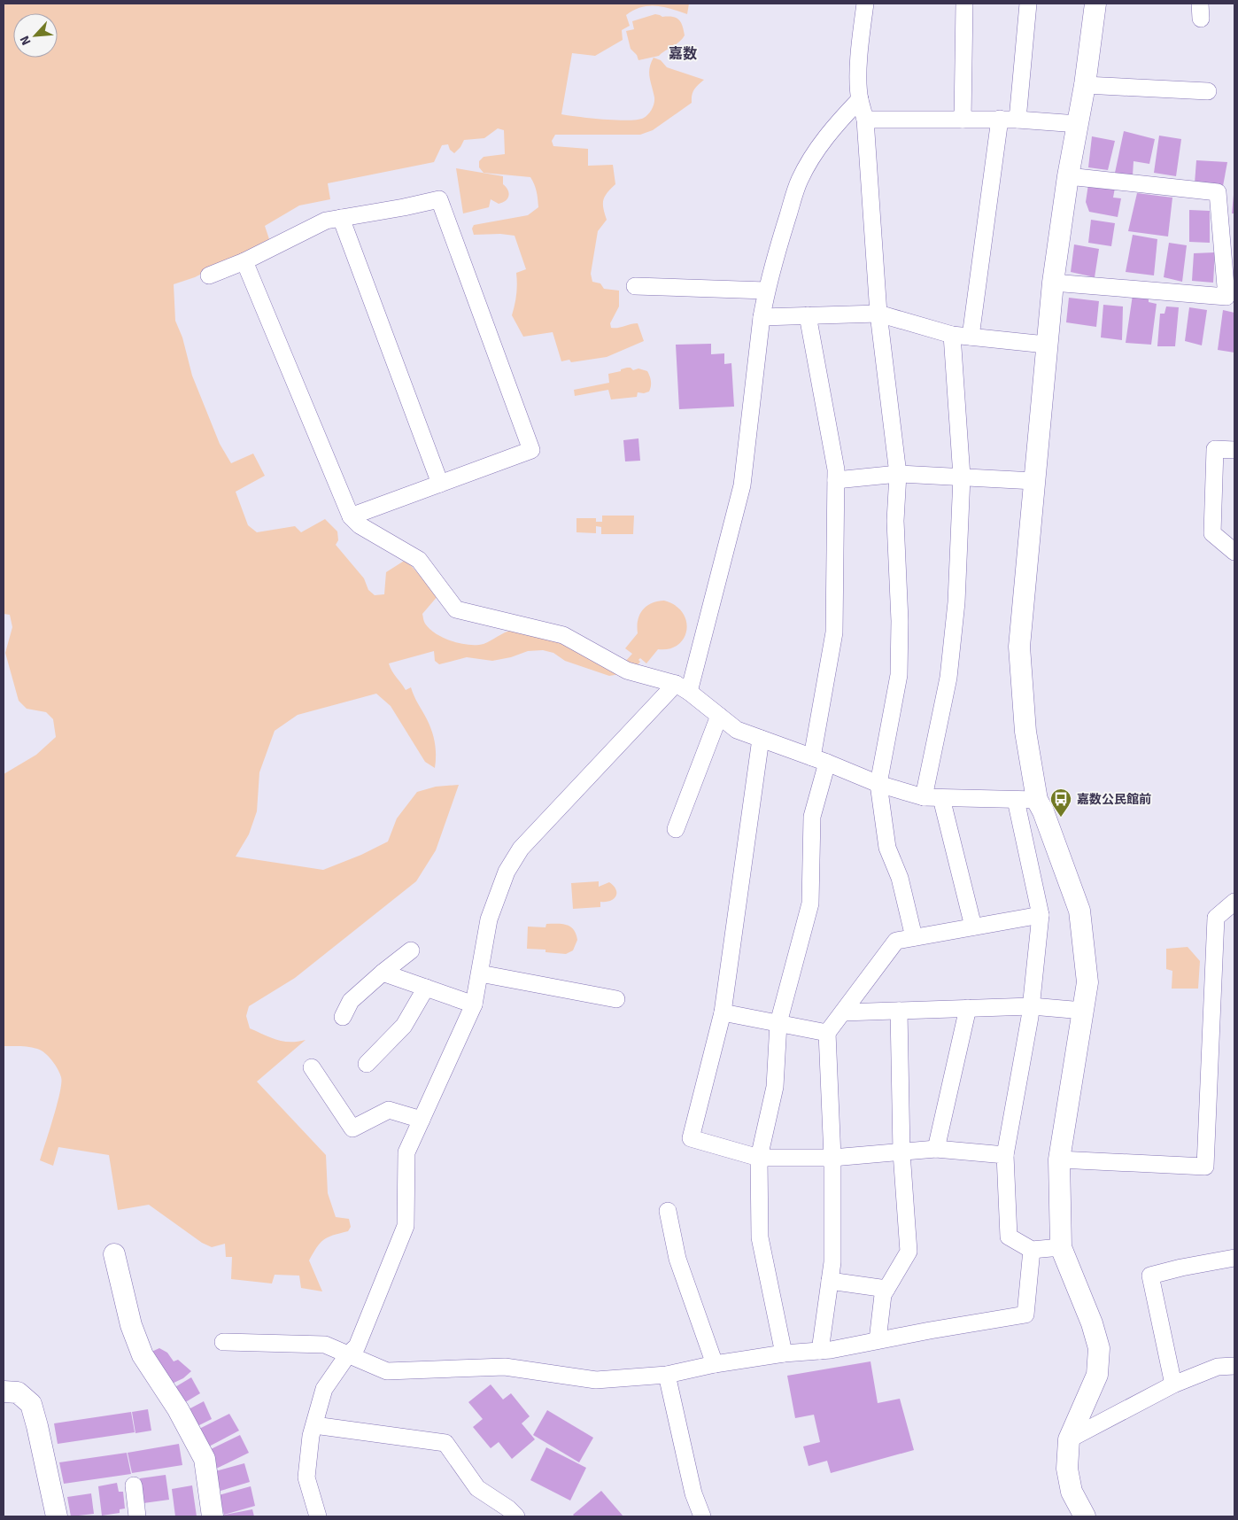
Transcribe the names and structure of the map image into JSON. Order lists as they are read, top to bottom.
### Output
{
  "districts": ["嘉数"],
  "places": {
    "bus stop": ["嘉数公民館前"]
  },
  "north": "bottom left"
}
